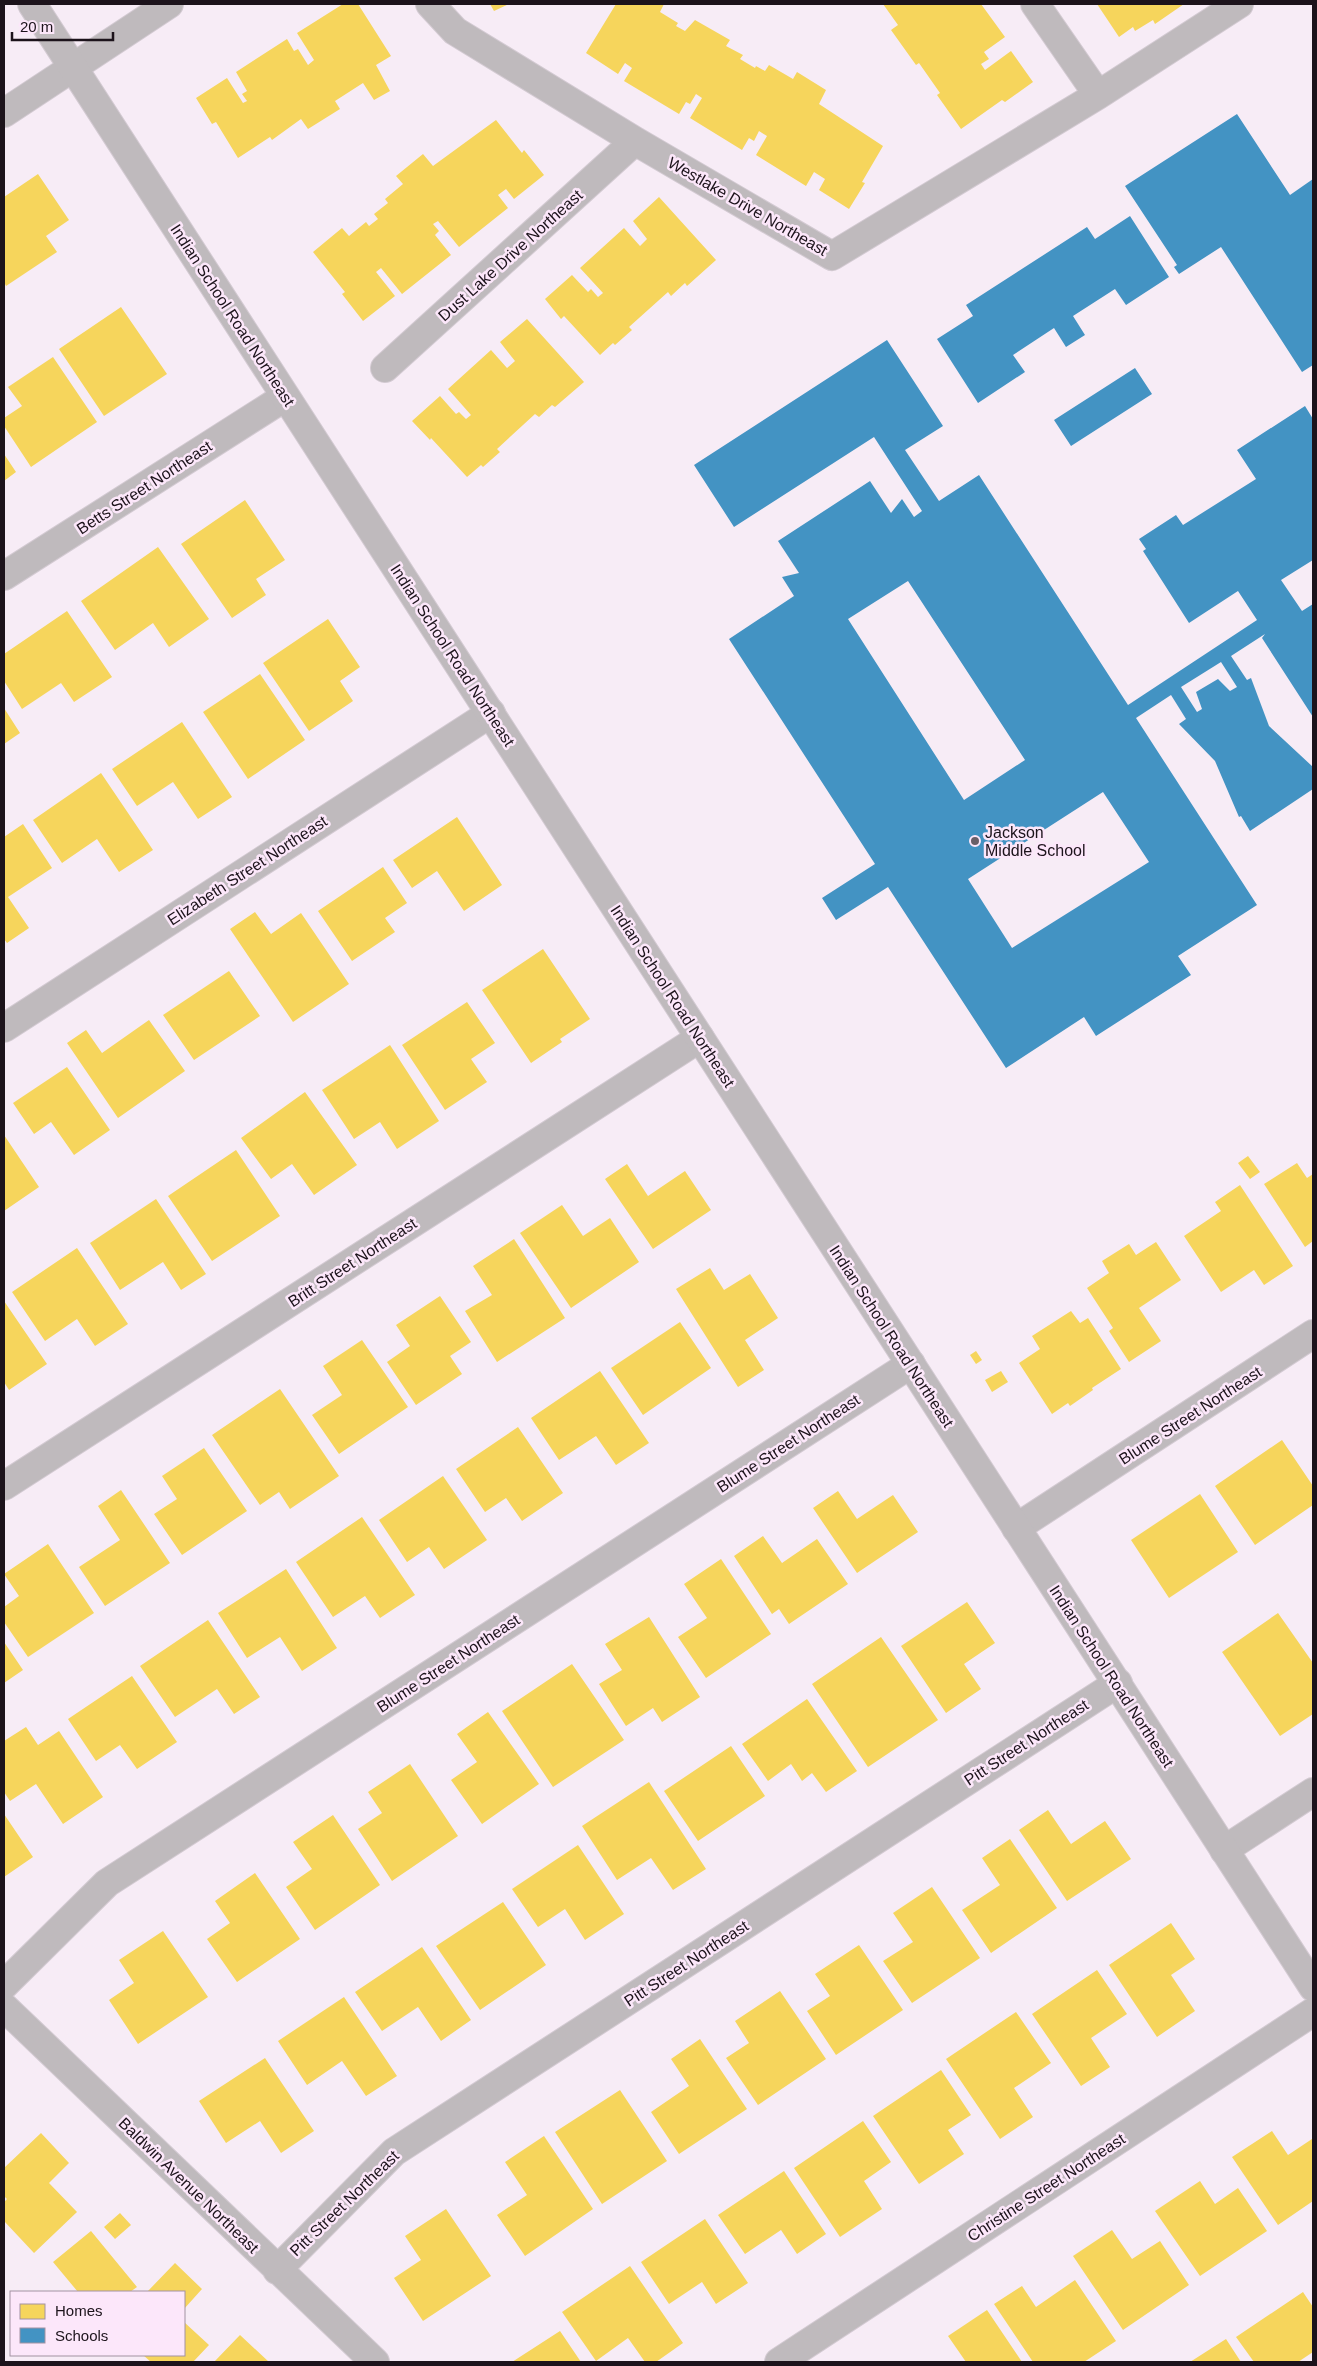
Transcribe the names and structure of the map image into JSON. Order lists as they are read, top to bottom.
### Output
{
  "streets": {
    "street": [
      "Westlake Drive Northeast",
      "Dust Lake Drive Northeast",
      "Indian School Road Northeast",
      "Betts Street Northeast",
      "Elizabeth Street Northeast",
      "Britt Street Northeast",
      "Blume Street Northeast",
      "Pitt Street Northeast",
      "Baldwin Avenue Northeast",
      "Christine Street Northeast"
    ]
  },
  "crossings": [
    ["Westlake Drive Northeast", "Dust Lake Drive Northeast"],
    ["Indian School Road Northeast", "Betts Street Northeast"],
    ["Indian School Road Northeast", "Elizabeth Street Northeast"],
    ["Indian School Road Northeast", "Britt Street Northeast"],
    ["Indian School Road Northeast", "Blume Street Northeast"],
    ["Indian School Road Northeast", "Pitt Street Northeast"],
    ["Pitt Street Northeast", "Baldwin Avenue Northeast"]
  ],
  "places": ["Jackson Middle School"],
  "legend": ["Homes", "Schools"],
  "scale_bar": "20 m"
}
